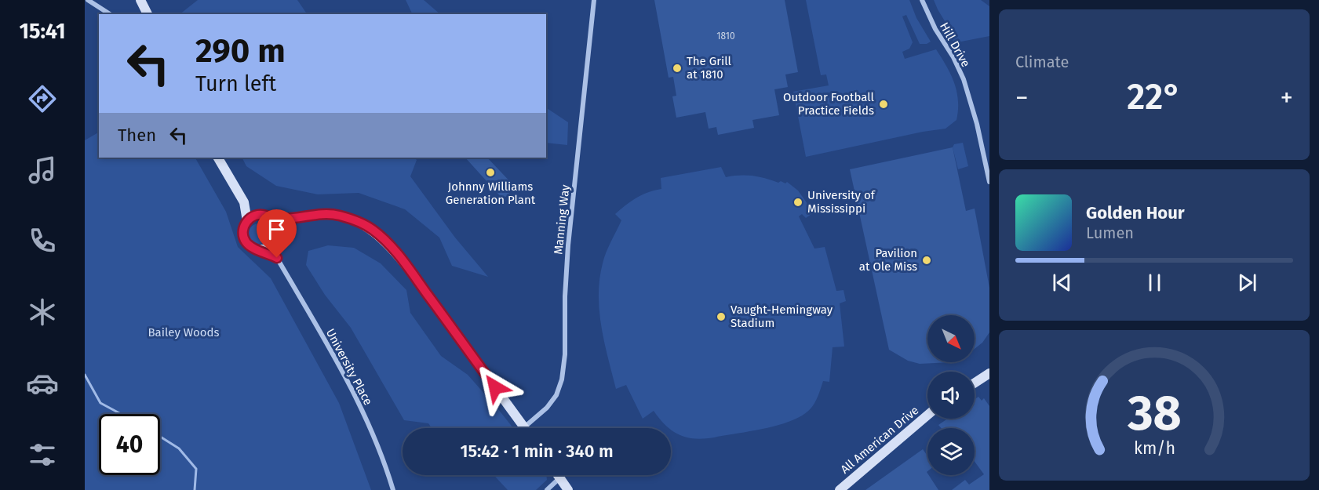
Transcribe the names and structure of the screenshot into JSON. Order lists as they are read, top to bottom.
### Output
{
  "streets": {
    "street": [
      "Hill Drive",
      "Manning Way",
      "University Place",
      "All American Drive"
    ]
  },
  "parks": ["Bailey Woods"],
  "places": [
    "The Grill at 1810",
    "Outdoor Football Practice Fields",
    "Johnny Williams Generation Plant",
    "University of Mississippi",
    "Pavilion at Ole Miss",
    "Vaught-Hemingway Stadium"
  ],
  "house_numbers": ["1810"],
  "north": "bottom right",
  "page": {
    "tabs": "15:41",
    "tile": "Climate",
    "turn": ["290 m", "Turn left"],
    "heat": ["−", "22°", "+"],
    "then": "Then",
    "song": ["Golden Hour", "Lumen"],
    "limit": "40",
    "trip": "15:42 · 1 min · 340 m",
    "gauge": ["38", "km/h"]
  }
}
